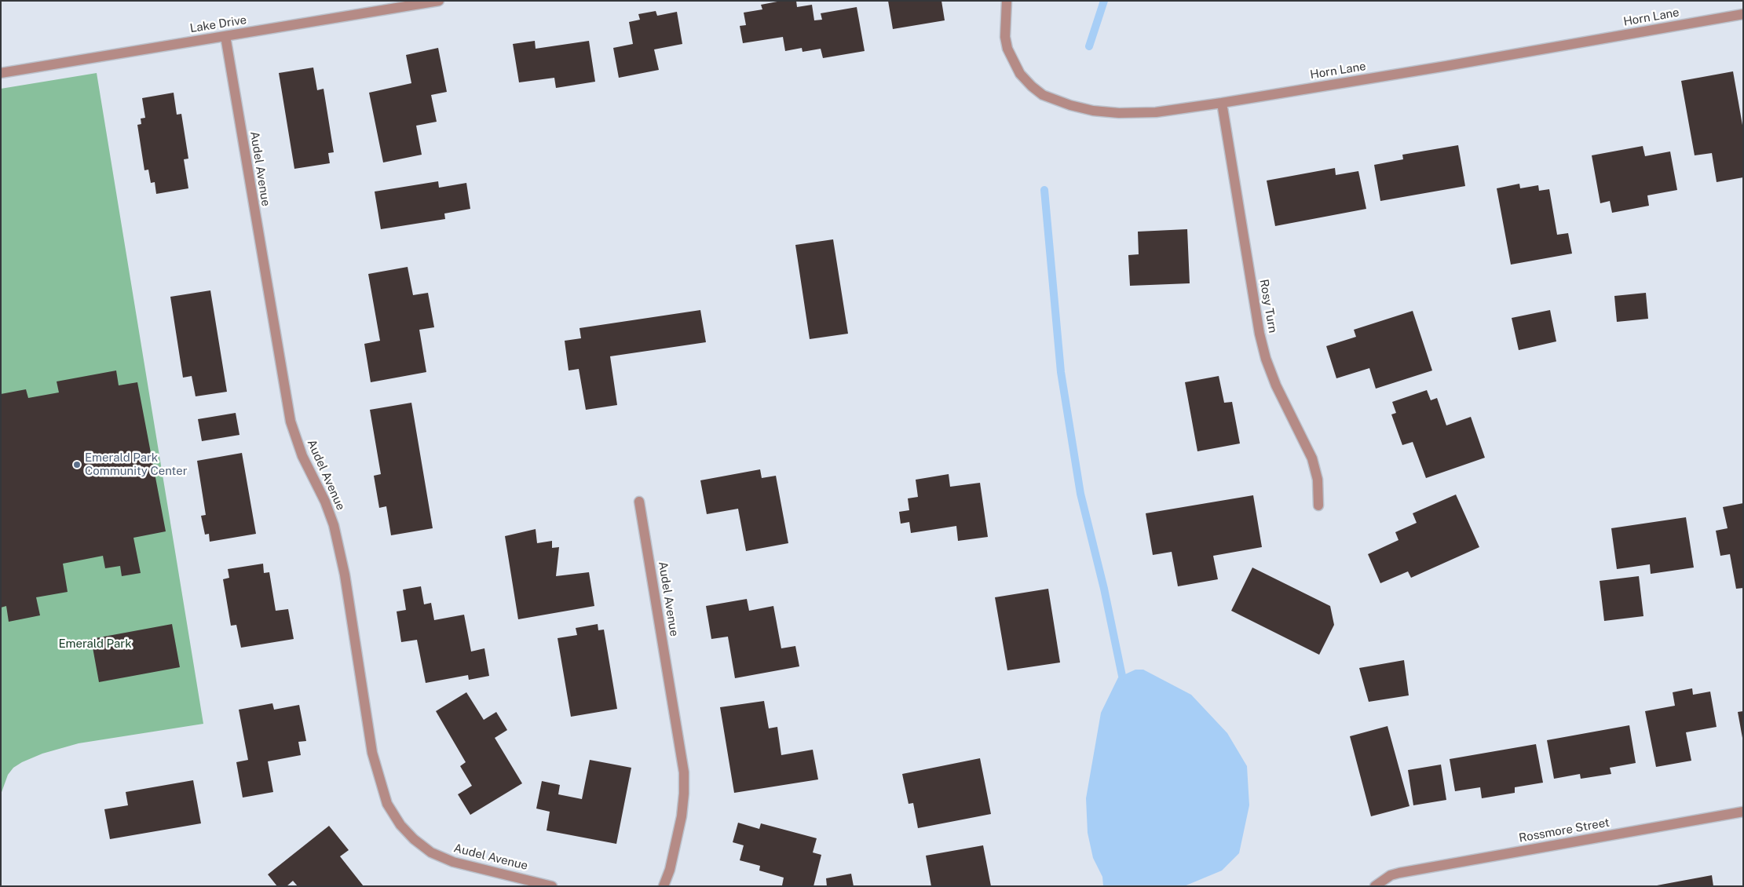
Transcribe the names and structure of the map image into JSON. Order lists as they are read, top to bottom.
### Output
{
  "streets": {
    "street": [
      "Horn Lane",
      "Lake Drive",
      "Audel Avenue",
      "Rosy Turn",
      "Rossmore Street"
    ]
  },
  "crossings": [
    ["Horn Lane", "Rosy Turn"],
    ["Lake Drive", "Audel Avenue"]
  ],
  "parks": ["Emerald Park"],
  "places": ["Emerald Park Community Center"]
}
